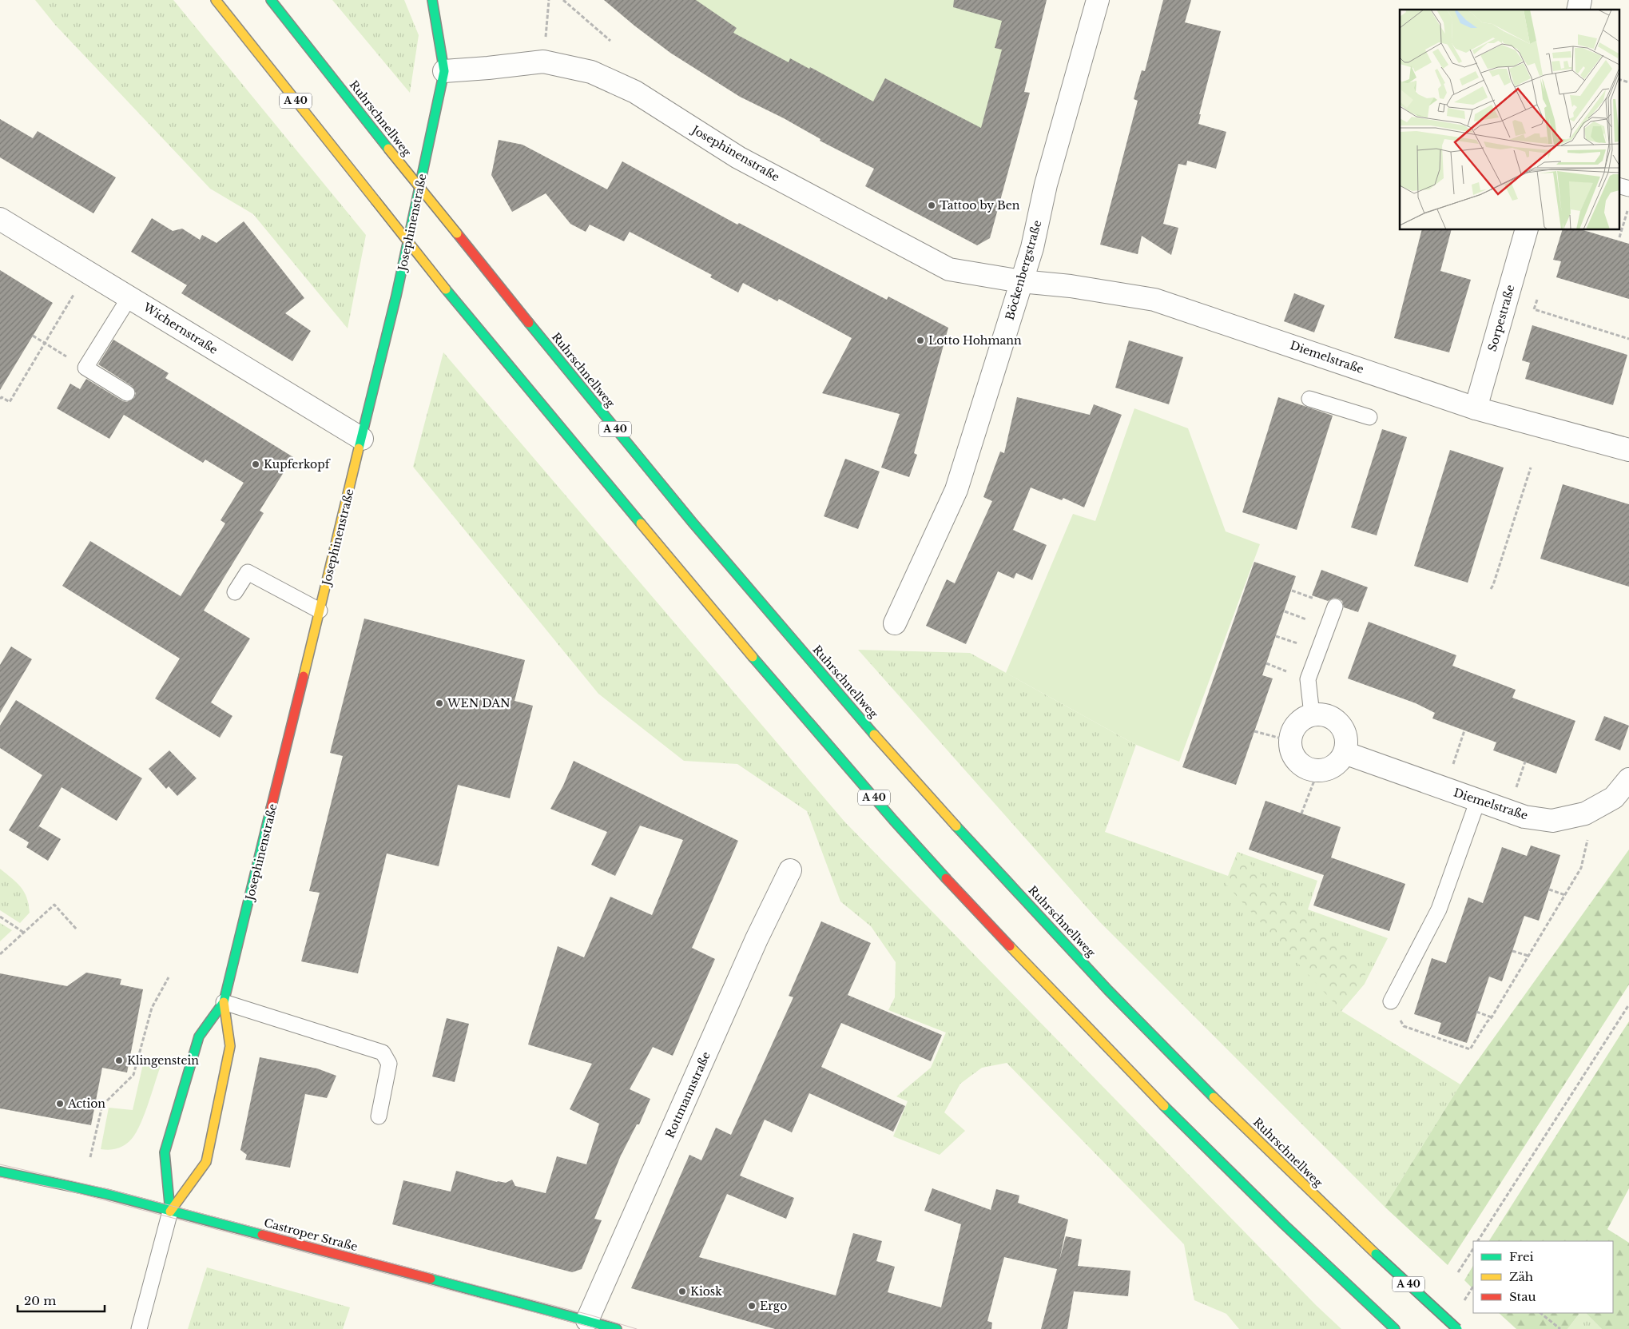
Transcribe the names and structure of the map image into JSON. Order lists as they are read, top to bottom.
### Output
{
  "streets": {
    "main road": [
      "A 40",
      "Ruhrschnellweg",
      "Josephinenstraße",
      "Castroper Straße"
    ],
    "street": [
      "Böckenbergstraße",
      "Sorpestraße",
      "Wichernstraße",
      "Diemelstraße",
      "Rottmannstraße"
    ]
  },
  "crossings": [
    ["Josephinenstraße", "Böckenbergstraße"],
    ["Josephinenstraße", "Wichernstraße"],
    ["Josephinenstraße", "Diemelstraße"],
    ["Josephinenstraße", "Castroper Straße"],
    ["Böckenbergstraße", "Diemelstraße"],
    ["Sorpestraße", "Diemelstraße"],
    ["Rottmannstraße", "Castroper Straße"]
  ],
  "places": [
    "Tattoo by Ben",
    "Lotto Hohmann",
    "Kupferkopf",
    "WEN DAN",
    "Klingenstein",
    "Action",
    "Kiosk",
    "Ergo"
  ],
  "legend": ["Frei", "Zäh", "Stau"],
  "scale_bar": "20 m"
}
